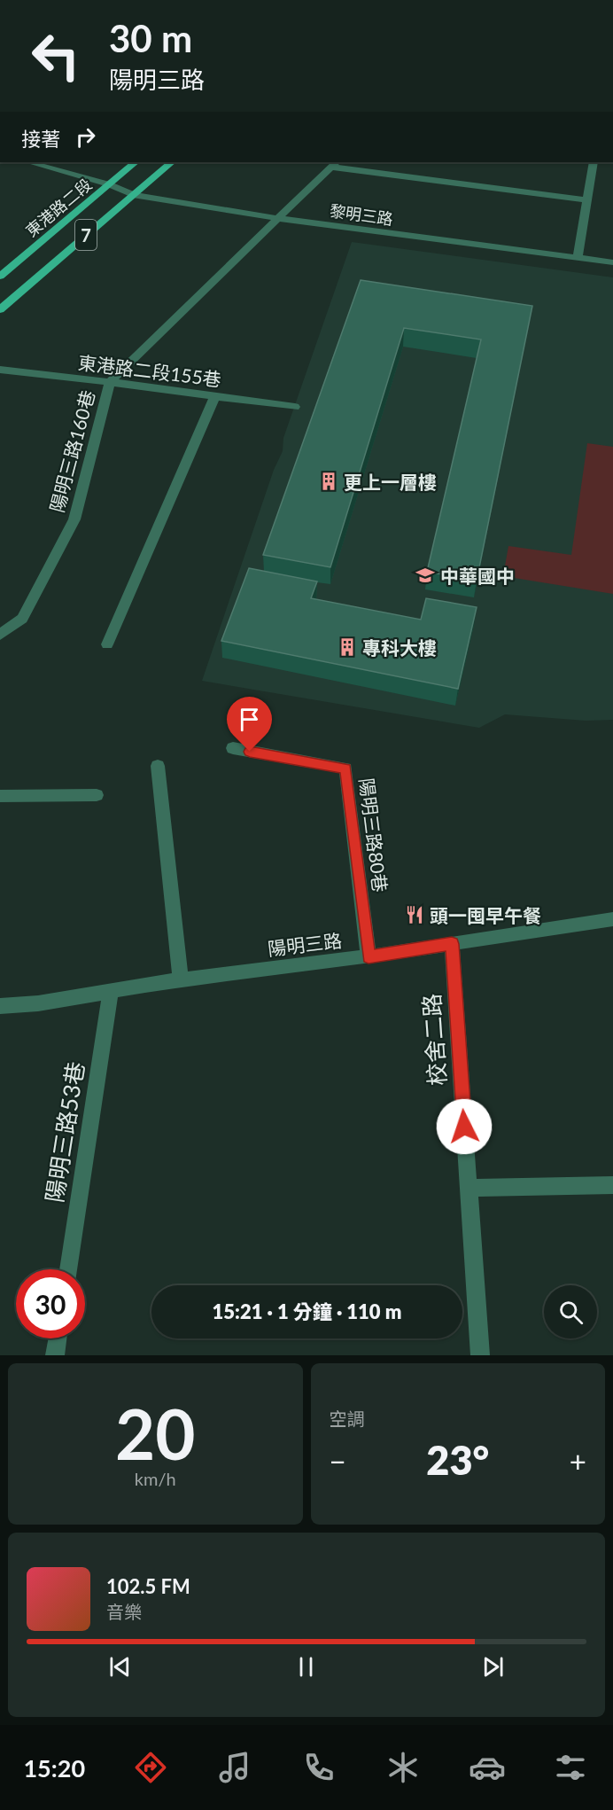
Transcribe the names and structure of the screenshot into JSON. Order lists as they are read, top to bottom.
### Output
{
  "streets": {
    "main road": ["東港路二段", "7"],
    "street": [
      "黎明三路",
      "東港路二段155巷",
      "陽明三路160巷",
      "陽明三路80巷",
      "陽明三路",
      "校舍二路",
      "陽明三路53巷"
    ]
  },
  "crossings": [
    ["東港路二段", "黎明三路"],
    ["黎明三路", "7"],
    ["東港路二段155巷", "陽明三路160巷"],
    ["陽明三路80巷", "陽明三路"],
    ["陽明三路", "校舍二路"],
    ["陽明三路", "陽明三路53巷"]
  ],
  "places": {
    "building": ["更上一層樓", "專科大樓"],
    "school or university": ["中華國中"],
    "restaurant": ["頭一囤早午餐"]
  },
  "page": {
    "turn": ["30 m", "陽明三路"],
    "then": "接著",
    "limit": "30",
    "trip": "15:21 · 1 分鐘 · 110 m",
    "tile": [
      ["20", "km/h"],
      "空調"
    ],
    "heat": ["−", "23°", "+"],
    "song": ["102.5 FM", "音樂"],
    "tabs": "15:20"
  }
}
